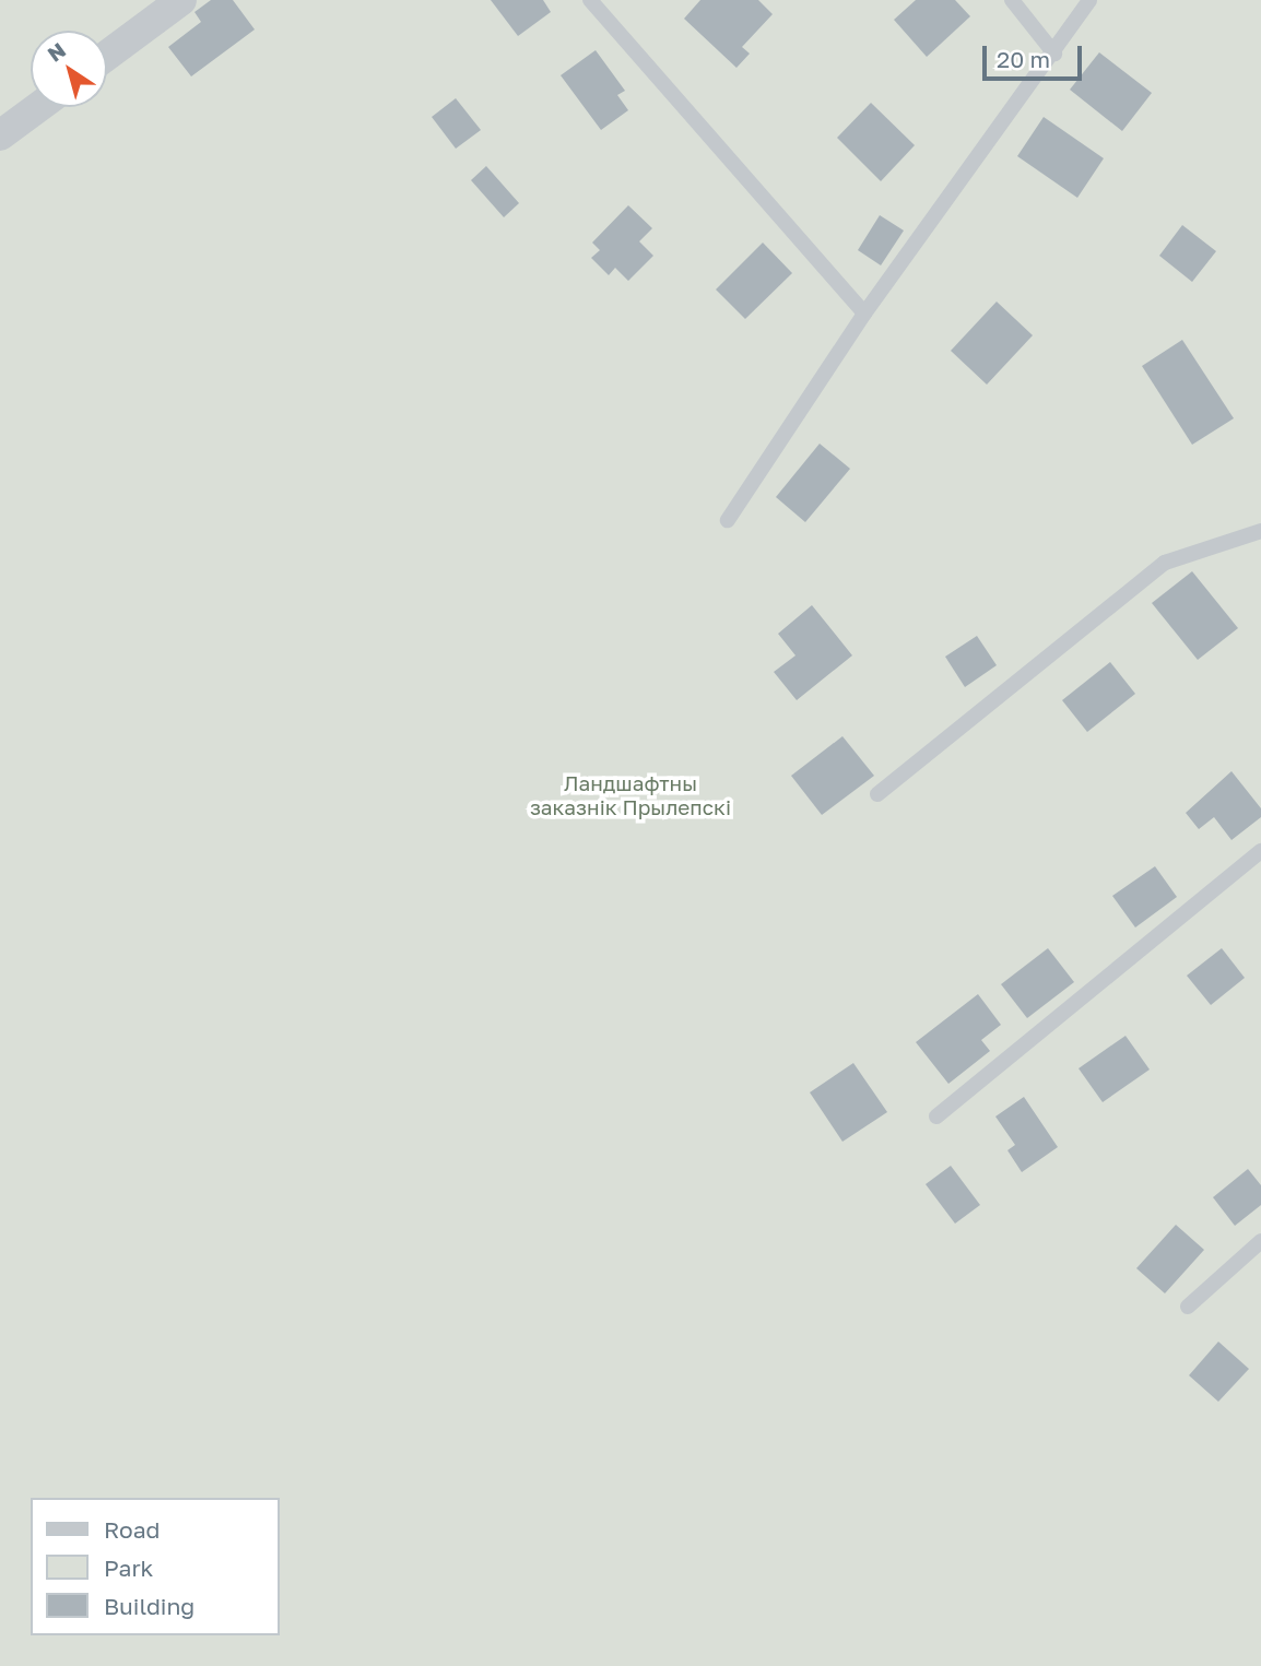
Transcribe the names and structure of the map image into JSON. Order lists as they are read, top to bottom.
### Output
{
  "parks": ["Ландшафтны заказнік Прылепскі"],
  "legend": ["Road", "Park", "Building"],
  "scale_bar": "20 m",
  "north": "top left"
}
